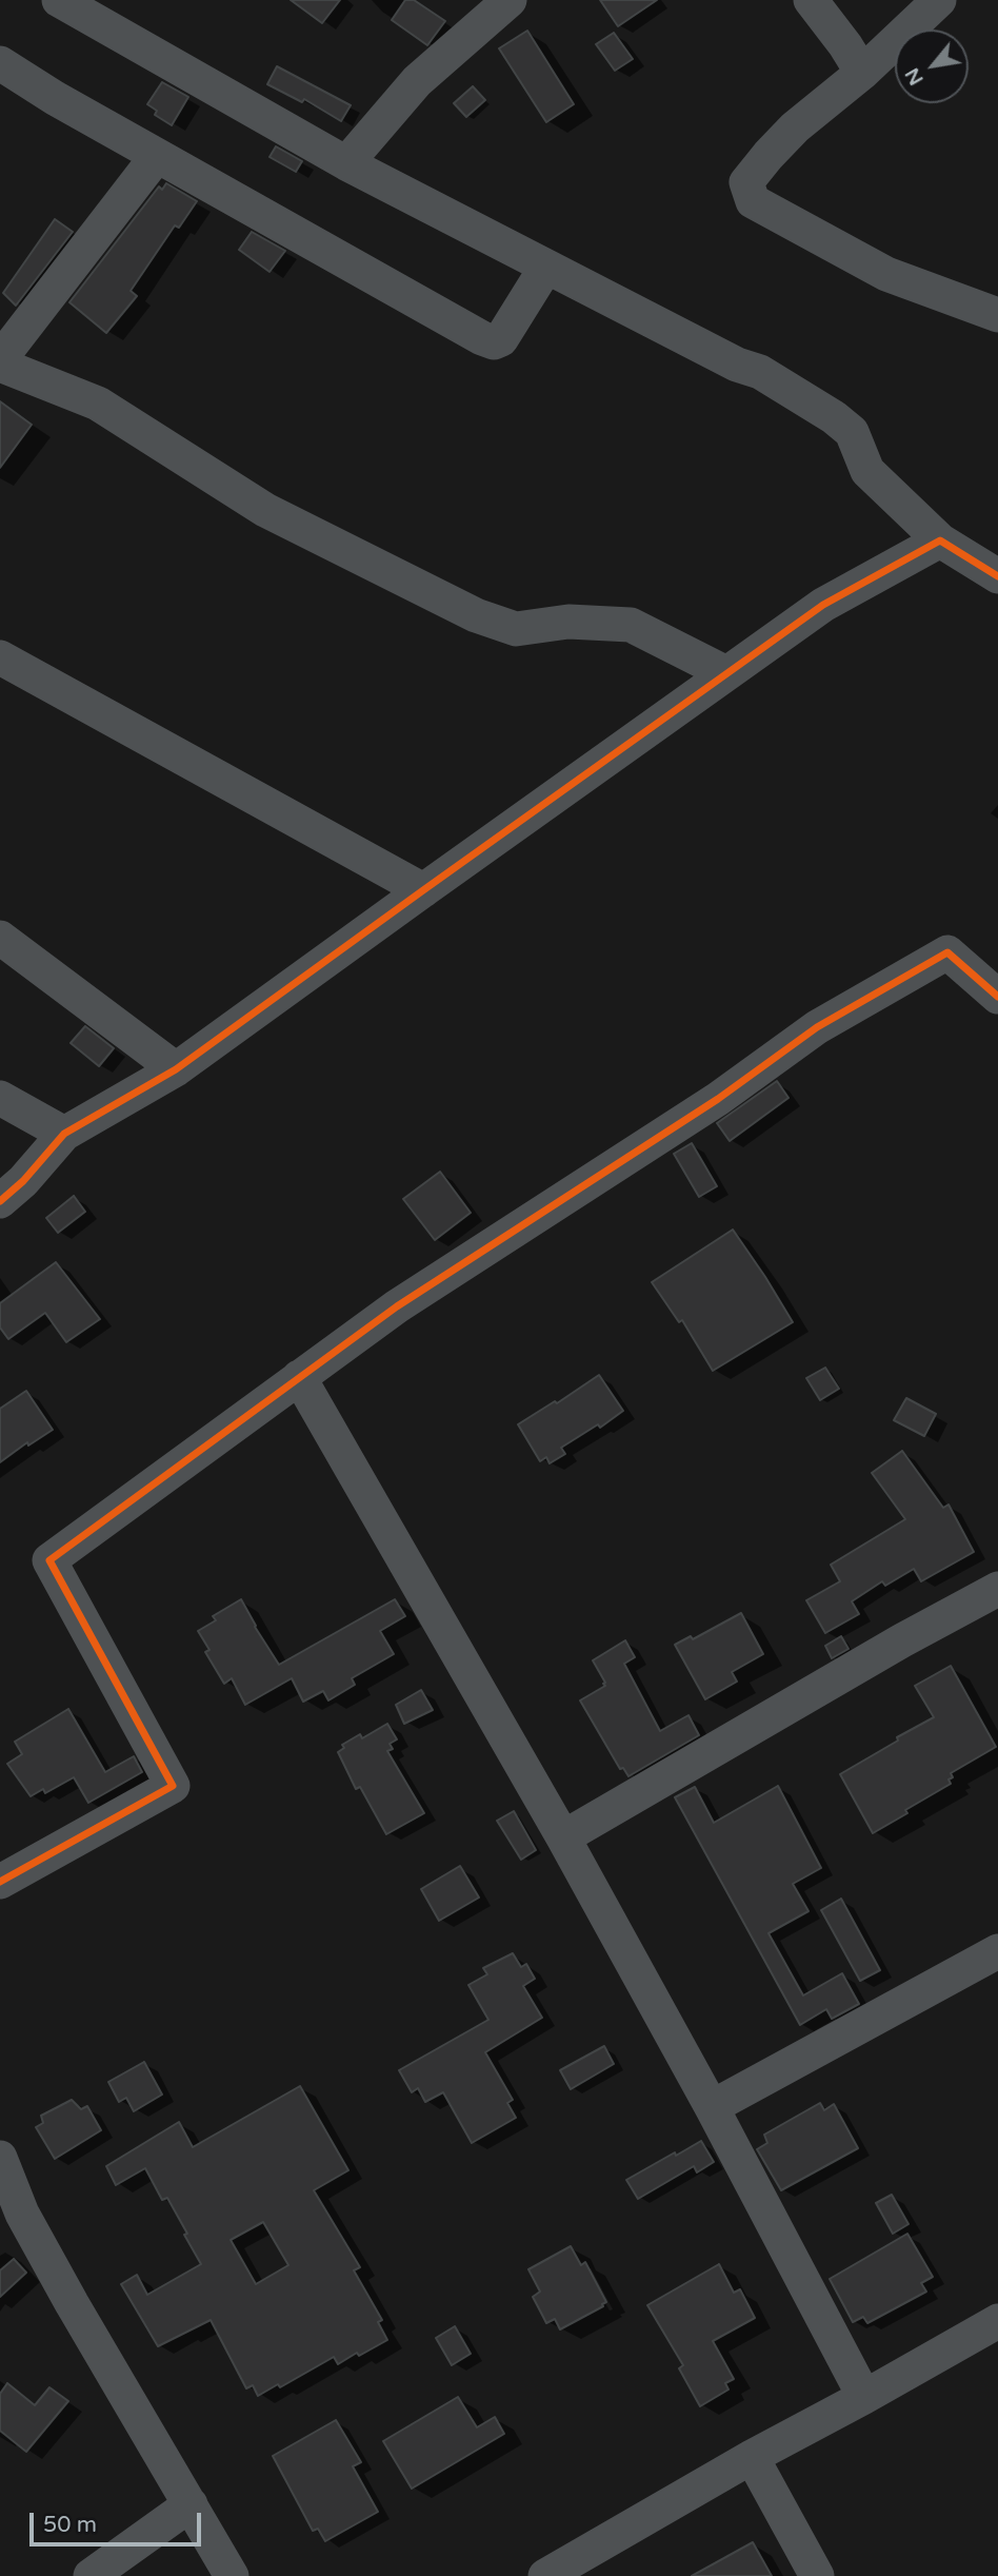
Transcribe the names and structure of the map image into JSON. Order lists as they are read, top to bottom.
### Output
{
  "scale_bar": "50 m",
  "north": "bottom left"
}
